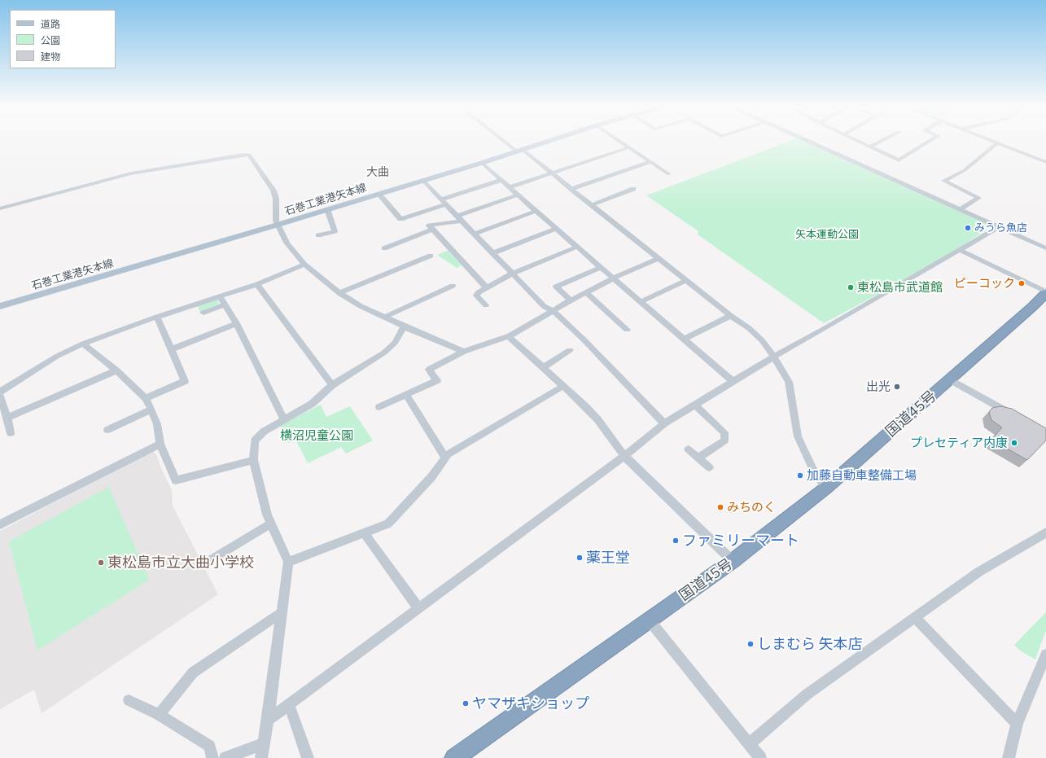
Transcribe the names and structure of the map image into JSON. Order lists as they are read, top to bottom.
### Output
{
  "streets": {
    "highway": ["国道45号"],
    "main road": ["石巻工業港矢本線"]
  },
  "districts": ["大曲"],
  "parks": ["矢本運動公園", "横沼児童公園"],
  "places": [
    "みうら魚店",
    "ピーコック",
    "東松島市武道館",
    "出光",
    "プレセティア内康",
    "加藤自動車整備工場",
    "みちのく",
    "ファミリーマート",
    "薬王堂",
    "東松島市立大曲小学校",
    "しまむら 矢本店",
    "ヤマザキショップ"
  ],
  "legend": ["道路", "公園", "建物"]
}
